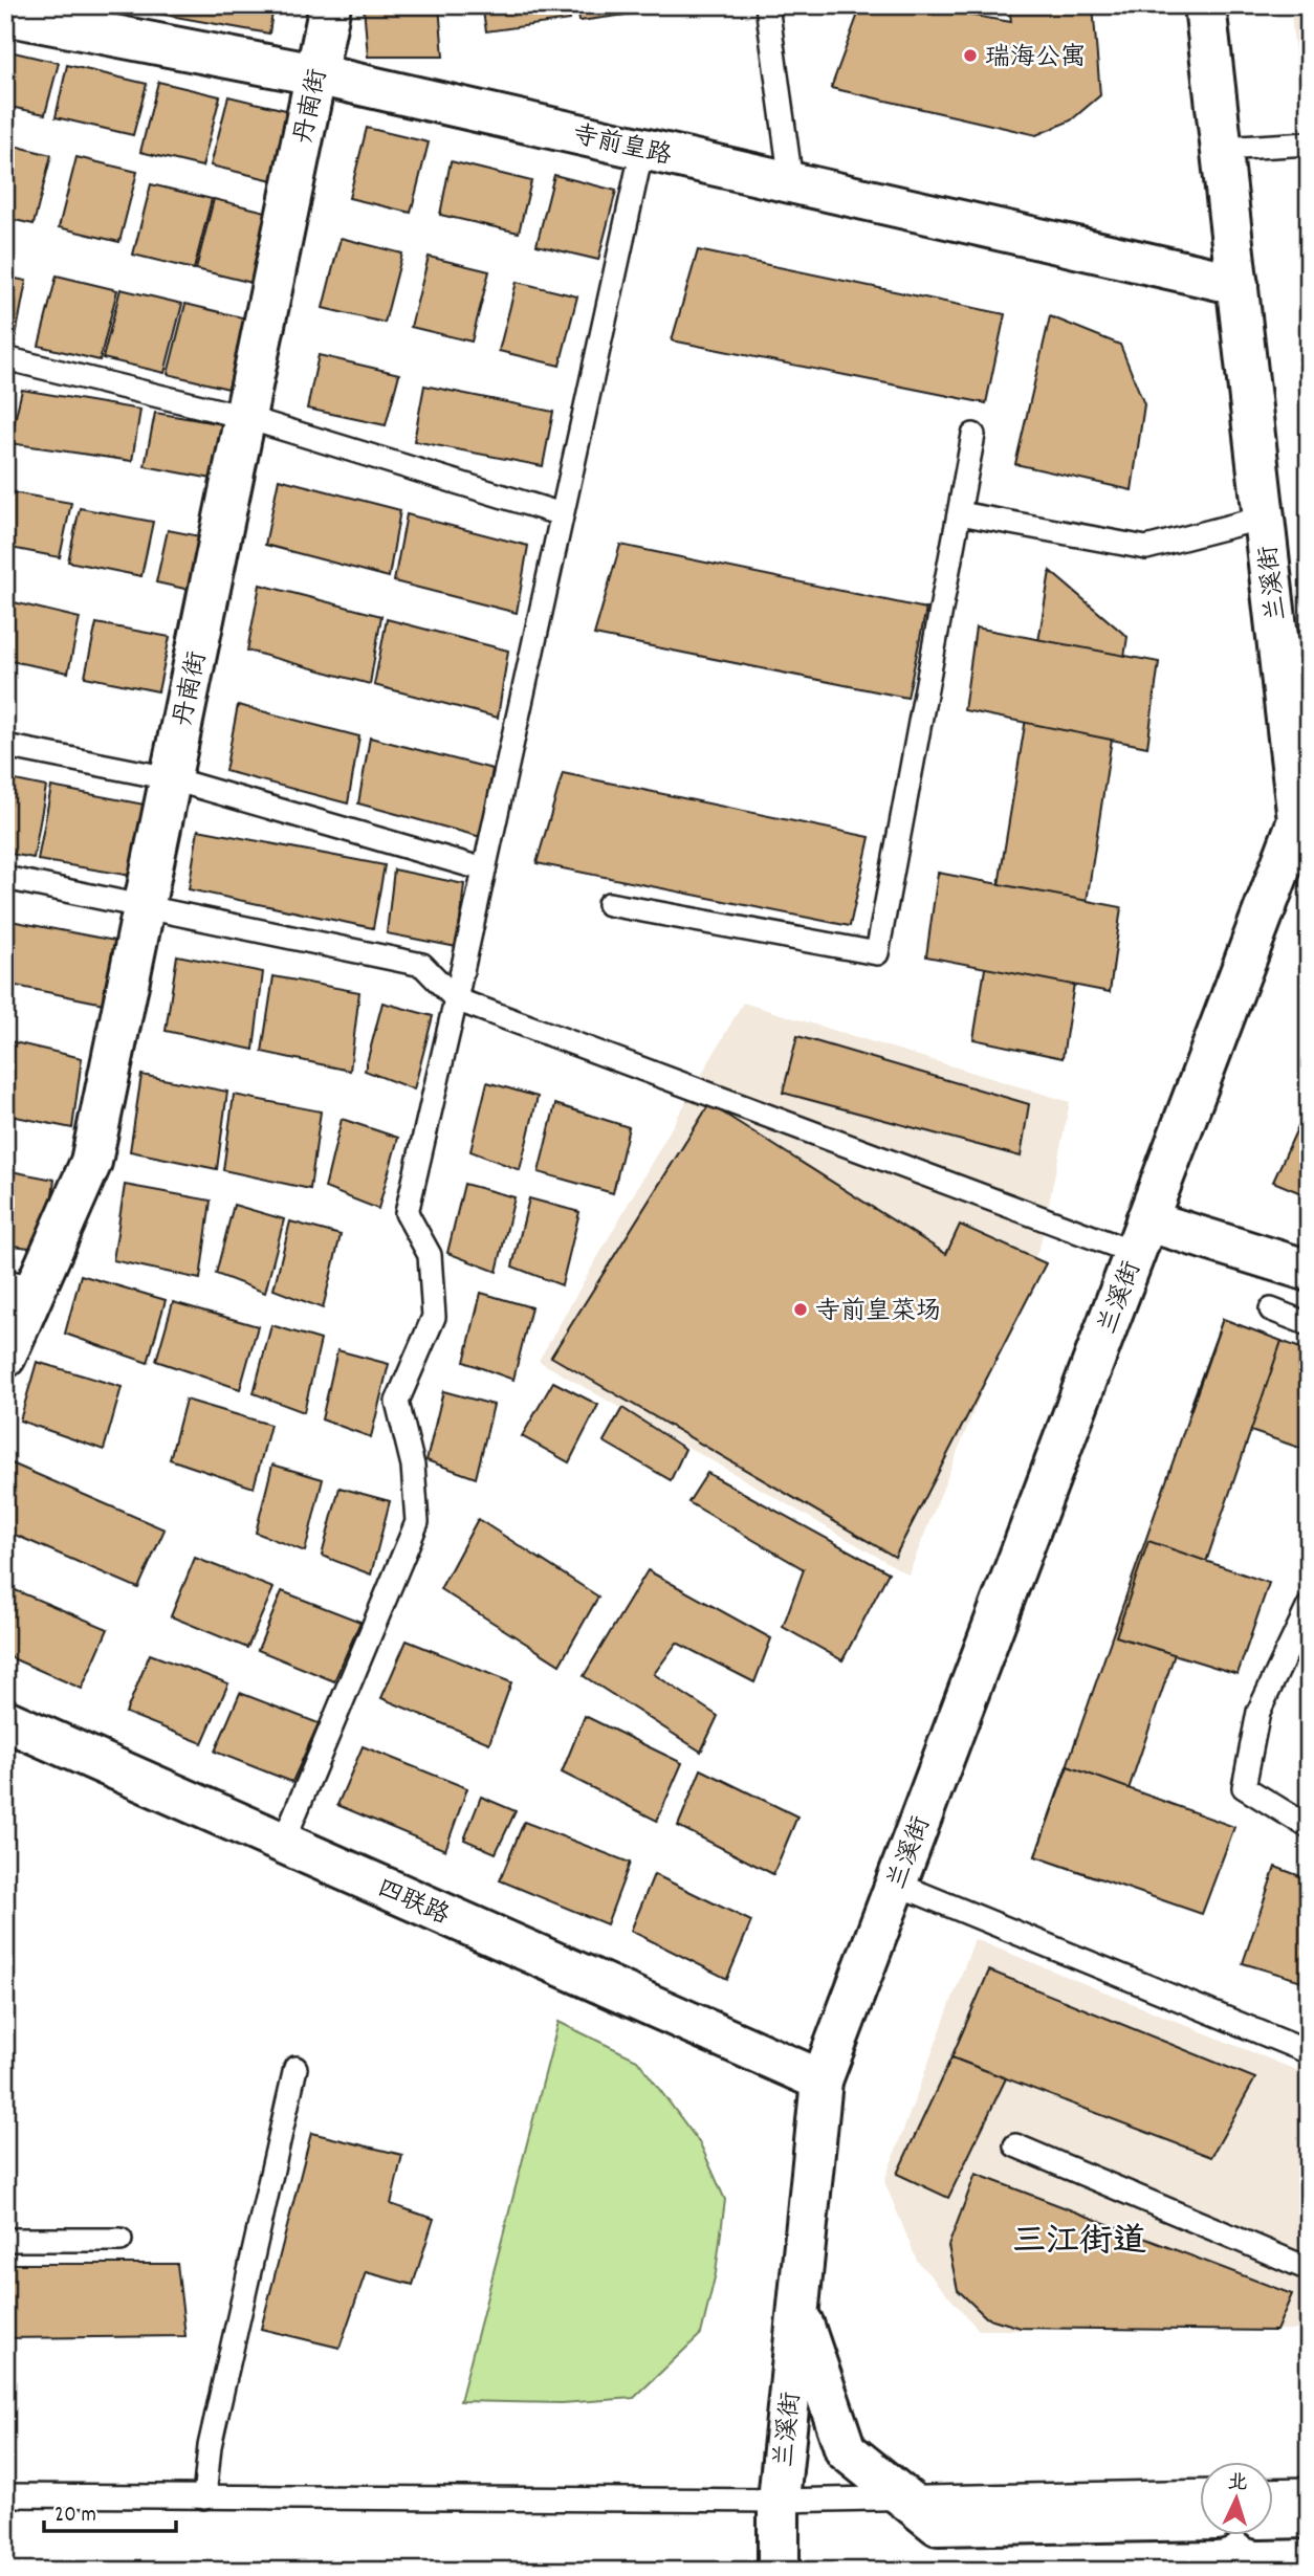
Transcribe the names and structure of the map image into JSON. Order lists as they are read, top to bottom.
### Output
{
  "streets": {
    "street": [
      "丹南街",
      "寺前皇路",
      "兰溪街",
      "四联路"
    ]
  },
  "crossings": [
    ["丹南街", "寺前皇路"],
    ["寺前皇路", "兰溪街"],
    ["兰溪街", "四联路"]
  ],
  "districts": ["三江街道"],
  "places": ["瑞海公寓", "寺前皇菜场"],
  "scale_bar": "20 m",
  "north": "top"
}
